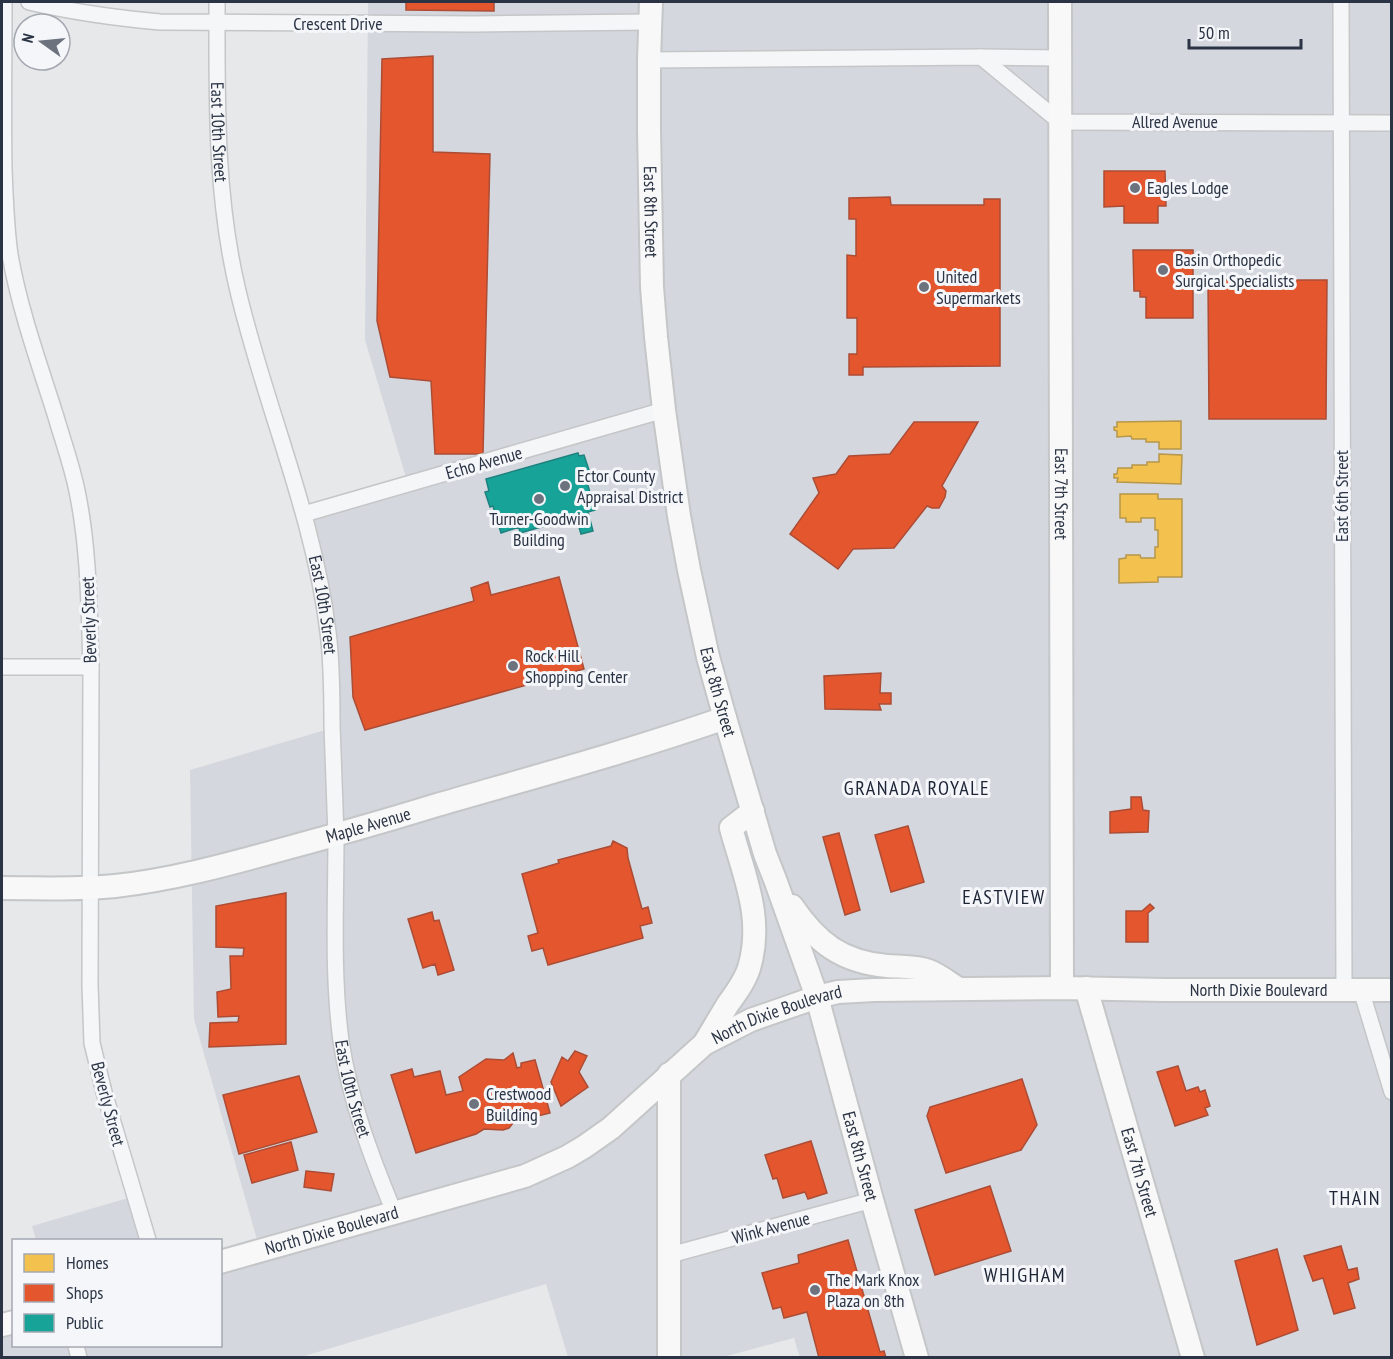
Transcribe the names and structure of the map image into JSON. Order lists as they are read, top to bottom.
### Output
{
  "streets": {
    "main road": [
      "East 8th Street",
      "East 7th Street",
      "Maple Avenue",
      "North Dixie Boulevard"
    ],
    "street": [
      "Crescent Drive",
      "Allred Avenue",
      "East 10th Street",
      "Echo Avenue",
      "East 6th Street",
      "Beverly Street",
      "Wink Avenue"
    ]
  },
  "crossings": [
    ["Crescent Drive", "East 10th Street"],
    ["Crescent Drive", "East 8th Street"],
    ["Allred Avenue", "East 7th Street"],
    ["Allred Avenue", "East 6th Street"],
    ["East 10th Street", "Echo Avenue"],
    ["East 10th Street", "Maple Avenue"],
    ["East 10th Street", "North Dixie Boulevard"],
    ["East 8th Street", "Echo Avenue"],
    ["East 8th Street", "Maple Avenue"],
    ["East 8th Street", "North Dixie Boulevard"],
    ["East 8th Street", "Wink Avenue"],
    ["East 7th Street", "North Dixie Boulevard"],
    ["East 6th Street", "North Dixie Boulevard"],
    ["Beverly Street", "Maple Avenue"]
  ],
  "districts": [
    "GRANADA ROYALE",
    "EASTVIEW",
    "THAIN",
    "WHIGHAM"
  ],
  "places": [
    "Eagles Lodge",
    "Basin Orthopedic Surgical Specialists",
    "United Supermarkets",
    "Ector County Appraisal District",
    "Turner-Goodwin Building",
    "Rock Hill Shopping Center",
    "Crestwood Building",
    "The Mark Knox Plaza on 8th"
  ],
  "legend": ["Homes", "Shops", "Public"],
  "scale_bar": "50 m",
  "north": "left"
}
